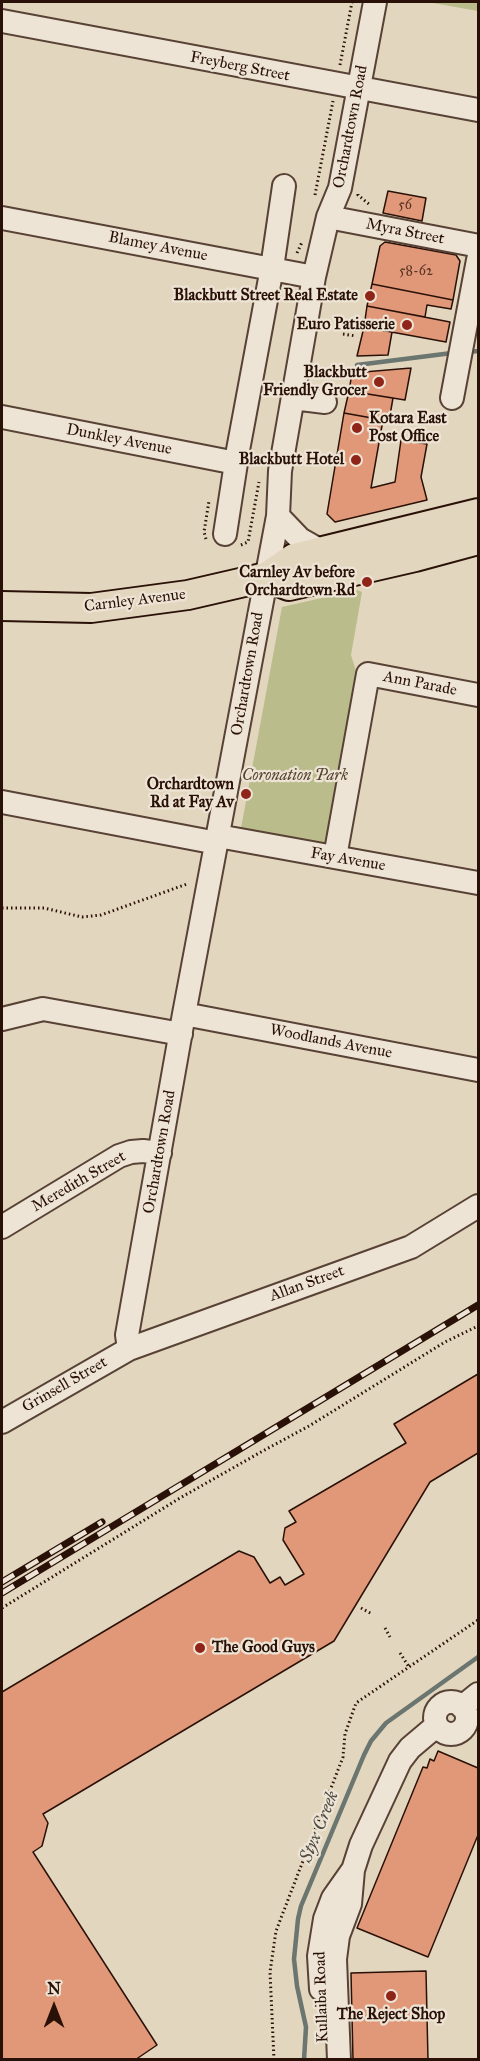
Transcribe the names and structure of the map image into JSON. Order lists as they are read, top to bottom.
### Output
{
  "streets": {
    "main road": ["Carnley Avenue"],
    "street": [
      "Freyberg Street",
      "Orchardtown Road",
      "Myra Street",
      "Blamey Avenue",
      "Dunkley Avenue",
      "Ann Parade",
      "Fay Avenue",
      "Woodlands Avenue",
      "Meredith Street",
      "Allan Street",
      "Grinsell Street",
      "Kullaiba Road"
    ]
  },
  "crossings": [
    ["Freyberg Street", "Orchardtown Road"],
    ["Orchardtown Road", "Myra Street"],
    ["Orchardtown Road", "Blamey Avenue"],
    ["Orchardtown Road", "Carnley Avenue"],
    ["Orchardtown Road", "Fay Avenue"],
    ["Orchardtown Road", "Woodlands Avenue"],
    ["Orchardtown Road", "Meredith Street"],
    ["Orchardtown Road", "Allan Street"],
    ["Orchardtown Road", "Grinsell Street"],
    ["Ann Parade", "Fay Avenue"],
    ["Allan Street", "Grinsell Street"]
  ],
  "water": ["Styx Creek"],
  "parks": ["Coronation Park"],
  "places": [
    "Blackbutt Street Real Estate",
    "Euro Patisserie",
    "Blackbutt Friendly Grocer",
    "Kotara East Post Office",
    "Blackbutt Hotel",
    "Carnley Av before Orchardtown Rd",
    "Orchardtown Rd at Fay Av",
    "The Good Guys",
    "The Reject Shop"
  ],
  "house_numbers": ["56", "58-62"],
  "north": "top"
}
